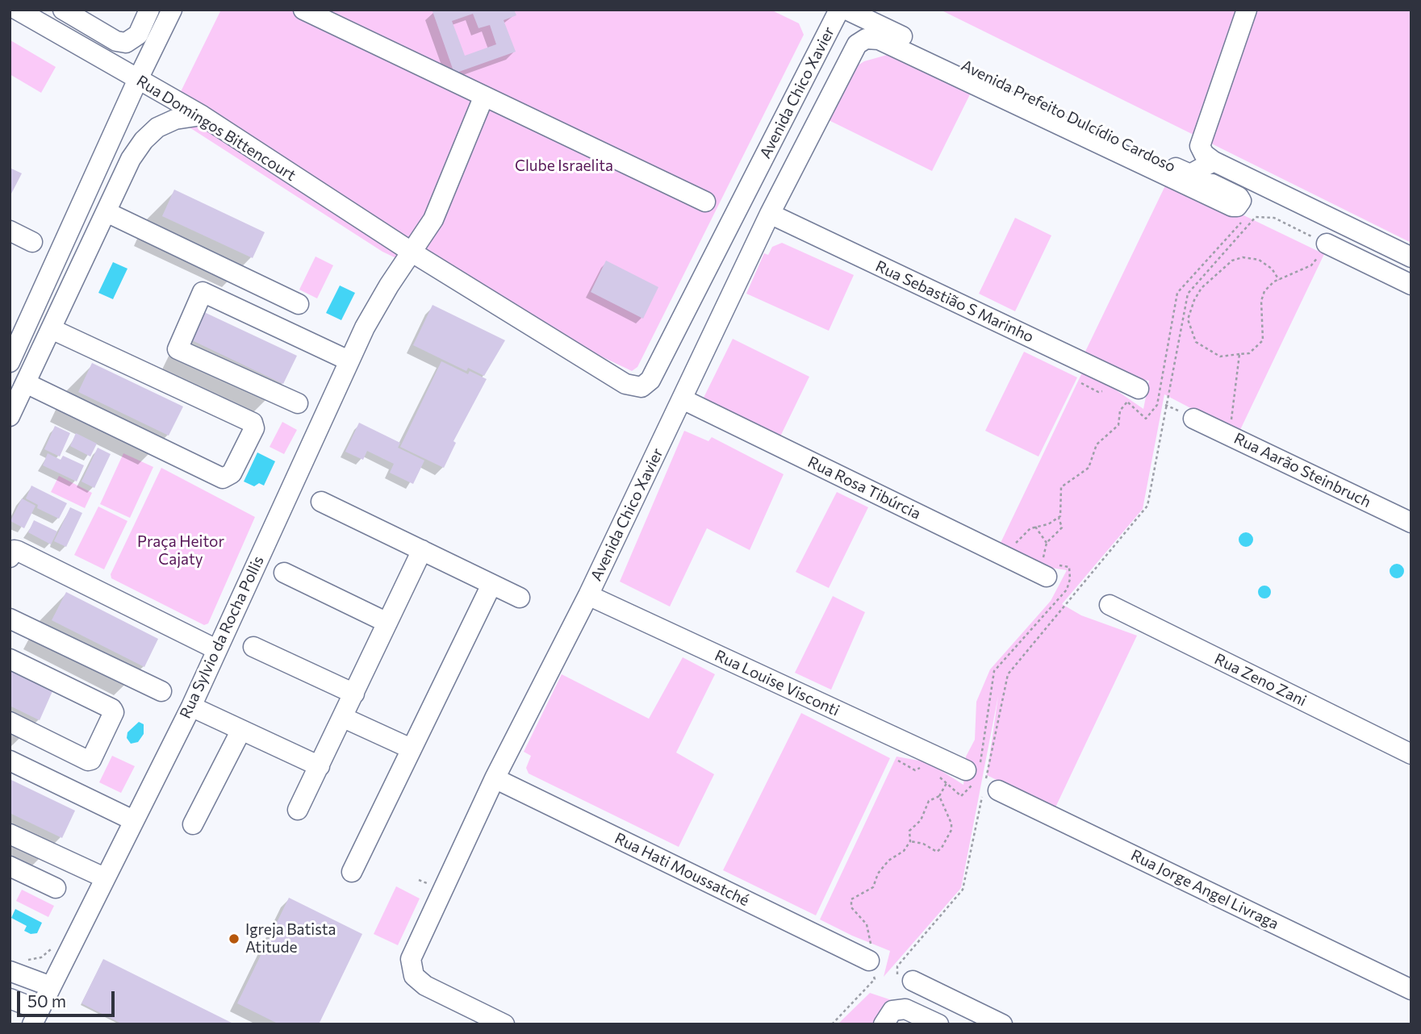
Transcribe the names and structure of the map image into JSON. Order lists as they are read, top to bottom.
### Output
{
  "streets": {
    "street": [
      "Avenida Chico Xavier",
      "Avenida Prefeito Dulcídio Cardoso",
      "Rua Domingos Bittencourt",
      "Rua Sebastião S Marinho",
      "Rua Aarão Steinbruch",
      "Rua Rosa Tibúrcia",
      "Rua Sylvio da Rocha Pollis",
      "Rua Zeno Zani",
      "Rua Louise Visconti",
      "Rua Hati Moussatché",
      "Rua Jorge Angel Livraga"
    ]
  },
  "crossings": [
    ["Avenida Chico Xavier", "Avenida Prefeito Dulcídio Cardoso"],
    ["Avenida Chico Xavier", "Rua Domingos Bittencourt"],
    ["Avenida Chico Xavier", "Rua Sebastião S Marinho"],
    ["Avenida Chico Xavier", "Rua Rosa Tibúrcia"],
    ["Avenida Chico Xavier", "Rua Sylvio da Rocha Pollis"],
    ["Avenida Chico Xavier", "Rua Louise Visconti"],
    ["Avenida Chico Xavier", "Rua Hati Moussatché"],
    ["Rua Domingos Bittencourt", "Rua Sylvio da Rocha Pollis"]
  ],
  "parks": ["Clube Israelita", "Praça Heitor Cajaty"],
  "places": ["Igreja Batista Atitude"],
  "scale_bar": "50 m"
}
